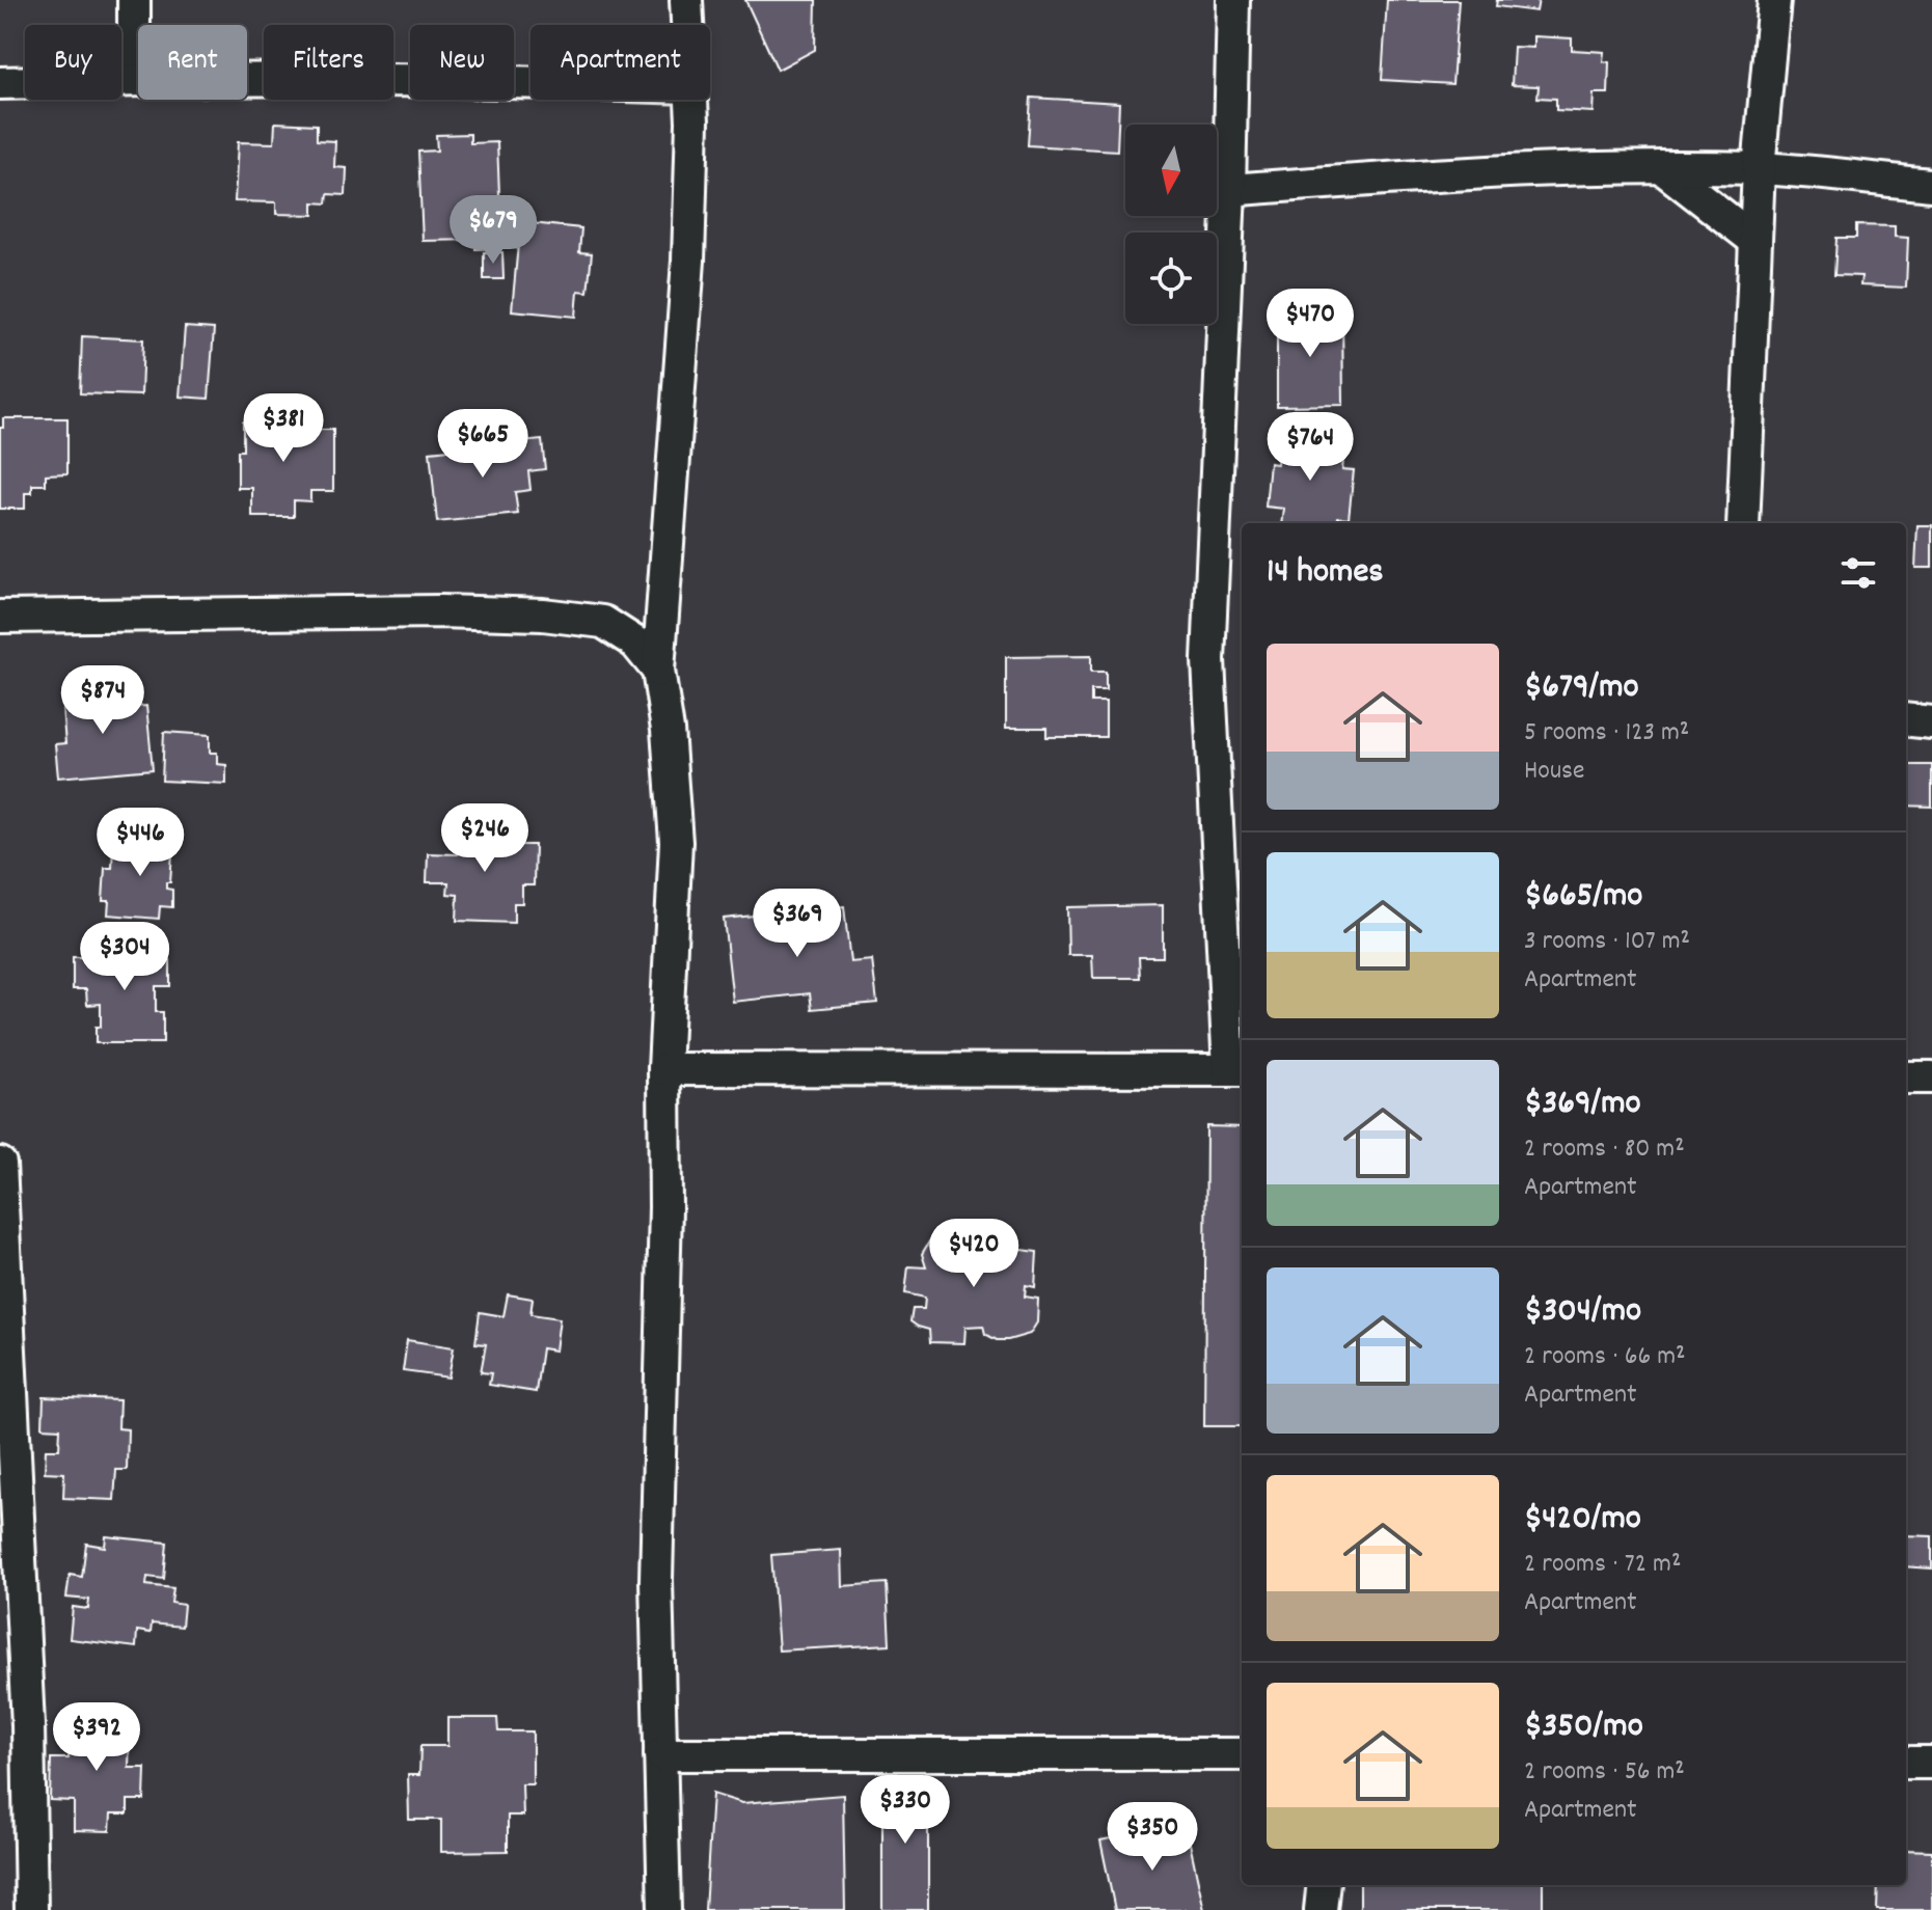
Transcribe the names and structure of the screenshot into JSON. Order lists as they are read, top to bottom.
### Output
{
  "north": "bottom",
  "page": {
    "chip": [
      "Buy",
      "Rent",
      "Filters",
      "New",
      "Apartment"
    ],
    "price": [
      "$679",
      "$470",
      "$381",
      "$665",
      "$764",
      "$874",
      "$246",
      "$446",
      "$369",
      "$304",
      "$420",
      "$392",
      "$330",
      "$350"
    ],
    "heading": "14 homes",
    "list": [
      {
        "name": "$679/mo",
        "note": "5 rooms · 123 m² · House"
      },
      {
        "name": "$665/mo",
        "note": "3 rooms · 107 m² · Apartment"
      },
      {
        "name": "$369/mo",
        "note": "2 rooms · 80 m² · Apartment"
      },
      {
        "name": "$304/mo",
        "note": "2 rooms · 66 m² · Apartment"
      },
      {
        "name": "$420/mo",
        "note": "2 rooms · 72 m² · Apartment"
      },
      {
        "name": "$350/mo",
        "note": "2 rooms · 56 m² · Apartment"
      }
    ]
  }
}
